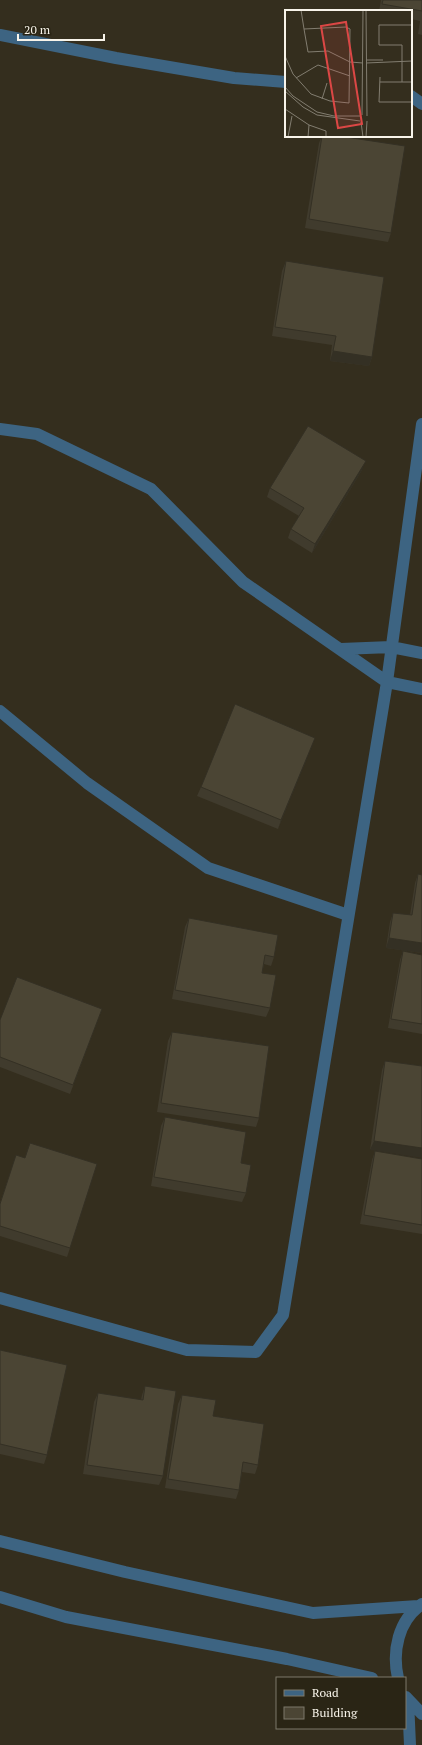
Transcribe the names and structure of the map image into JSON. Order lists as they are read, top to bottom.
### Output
{
  "legend": ["Road", "Building"],
  "scale_bar": "20 m"
}
